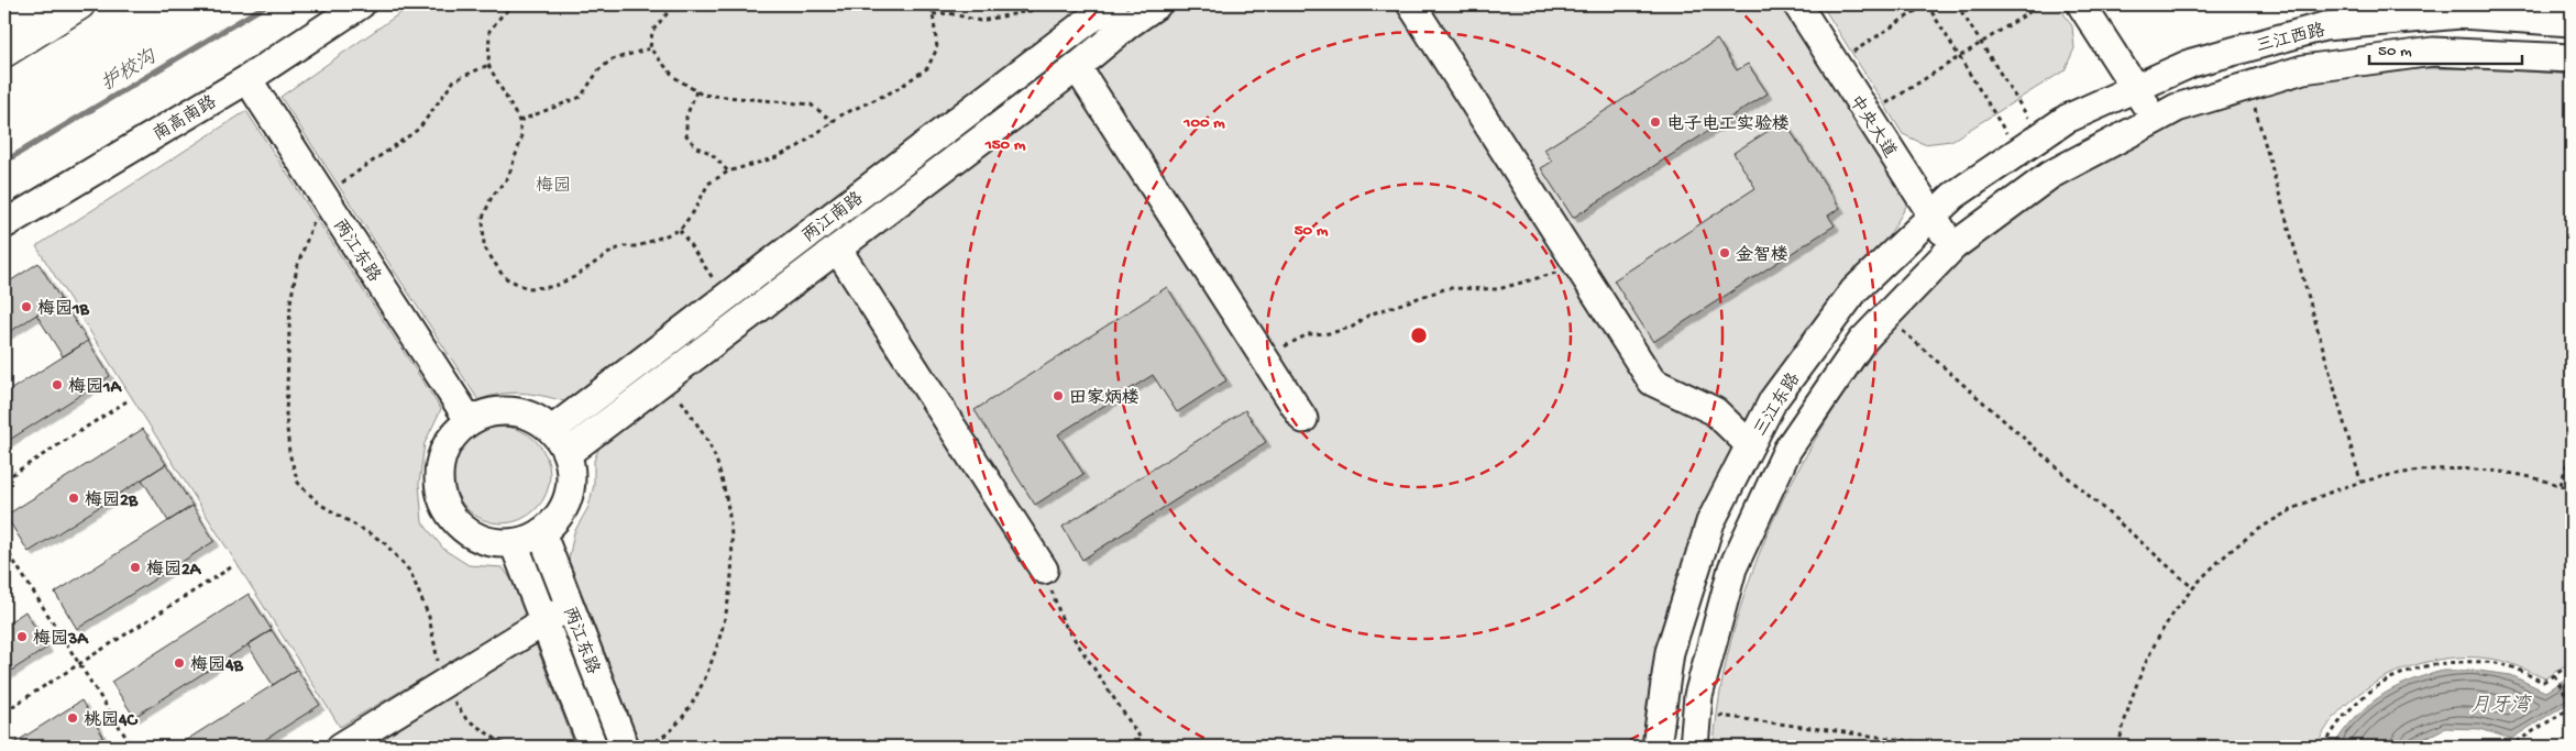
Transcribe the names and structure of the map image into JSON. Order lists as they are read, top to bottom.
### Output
{
  "streets": {
    "street": [
      "三江西路",
      "南高南路",
      "中央大道",
      "两江南路",
      "两江东路",
      "三江东路"
    ]
  },
  "crossings": [
    ["三江西路", "三江东路"],
    ["南高南路", "两江东路"],
    ["中央大道", "三江东路"],
    ["两江南路", "两江东路"]
  ],
  "water": ["护校沟", "月牙湾"],
  "parks": ["梅园"],
  "places": [
    "电子电工实验楼",
    "金智楼",
    "梅园1B",
    "梅园1A",
    "田家炳楼",
    "梅园2B",
    "梅园2A",
    "梅园3A",
    "梅园4B",
    "桃园4C"
  ],
  "scale_bar": "50 m",
  "rings": ["100 m", "150 m", "50 m"]
}
